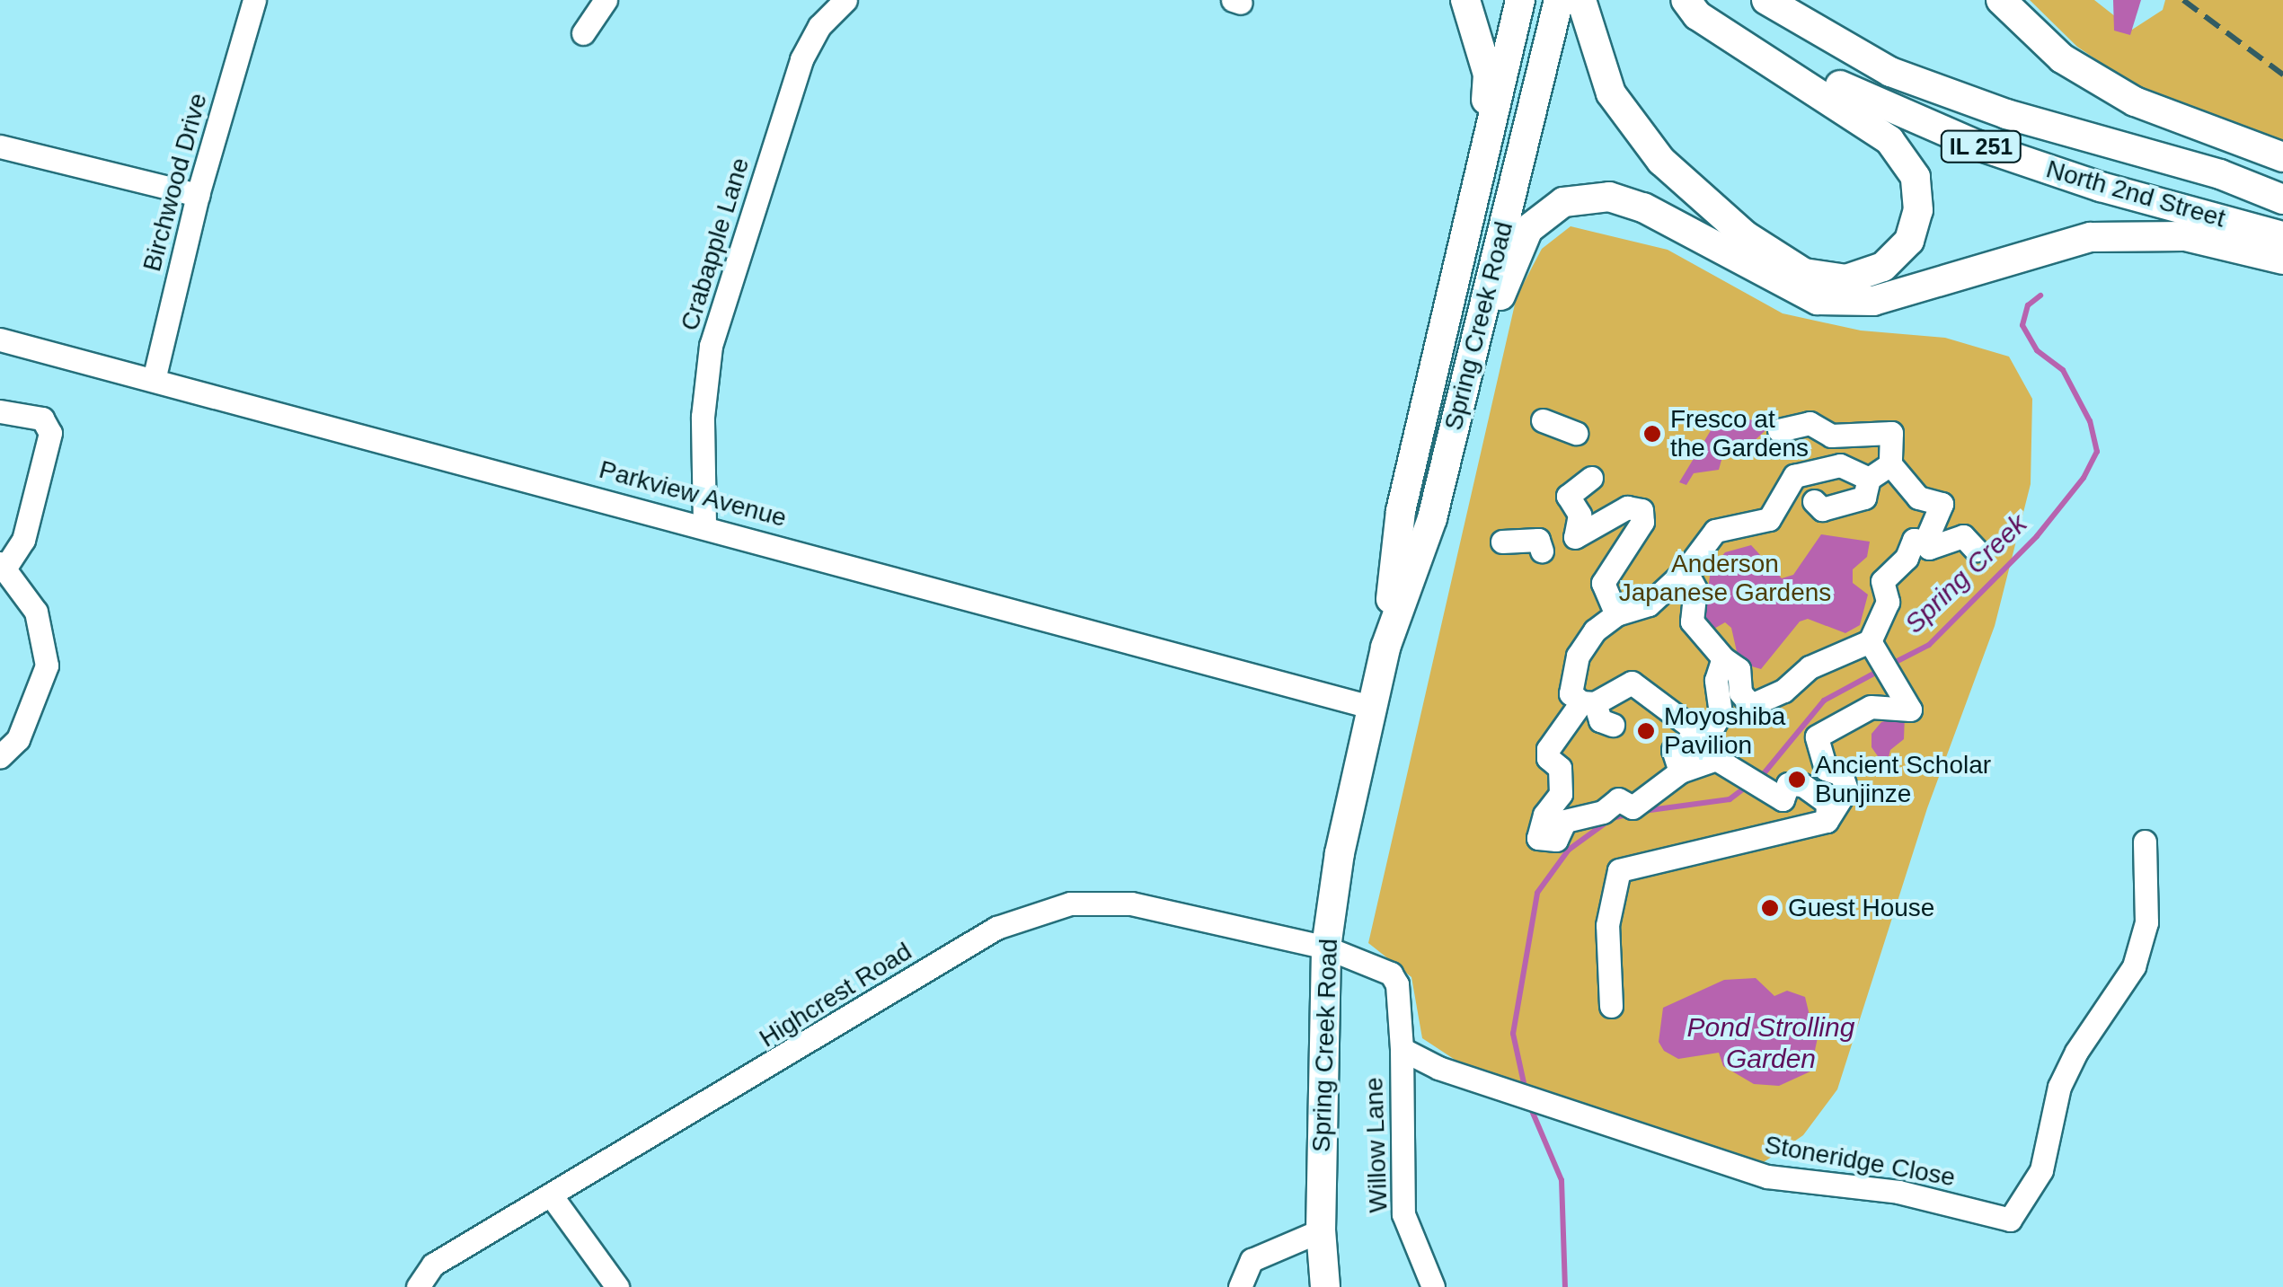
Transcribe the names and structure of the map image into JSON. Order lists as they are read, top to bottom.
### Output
{
  "streets": {
    "main road": ["IL 251", "North 2nd Street", "Spring Creek Road"],
    "street": [
      "Birchwood Drive",
      "Crabapple Lane",
      "Parkview Avenue",
      "Highcrest Road",
      "Willow Lane",
      "Stoneridge Close"
    ]
  },
  "crossings": [
    ["Birchwood Drive", "Parkview Avenue"],
    ["Crabapple Lane", "Parkview Avenue"],
    ["Spring Creek Road", "Parkview Avenue"],
    ["Spring Creek Road", "Highcrest Road"],
    ["Willow Lane", "Stoneridge Close"]
  ],
  "water": ["Spring Creek", "Pond Strolling Garden"],
  "parks": ["Anderson Japanese Gardens"],
  "places": [
    "Fresco at the Gardens",
    "Moyoshiba Pavilion",
    "Ancient Scholar Bunjinze",
    "Guest House"
  ]
}
